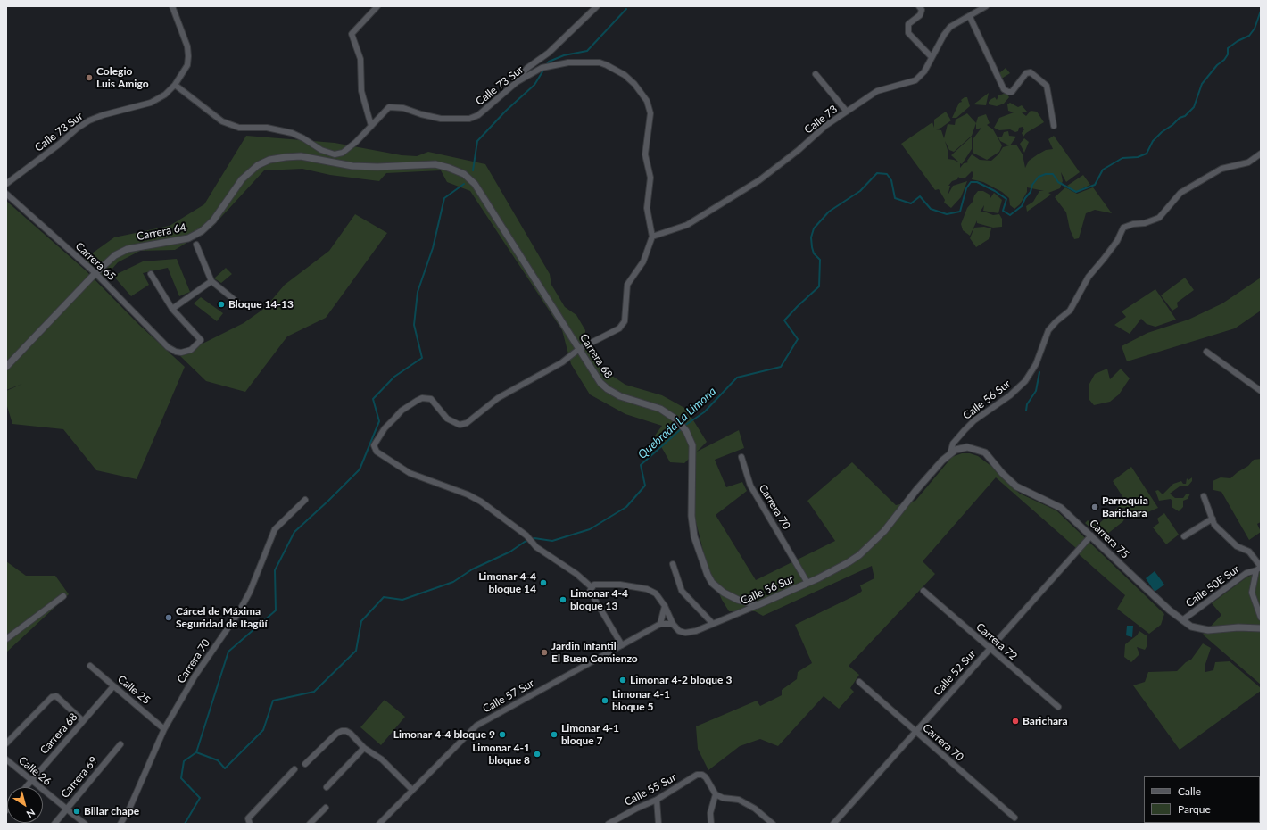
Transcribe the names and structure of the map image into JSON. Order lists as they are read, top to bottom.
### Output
{
  "streets": {
    "street": [
      "Calle 73 Sur",
      "Calle 73",
      "Carrera 64",
      "Carrera 65",
      "Carrera 68",
      "Calle 56 Sur",
      "Carrera 70",
      "Carrera 75",
      "Calle 50E Sur",
      "Carrera 72",
      "Calle 52 Sur",
      "Calle 25",
      "Calle 57 Sur",
      "Calle 26",
      "Carrera 69",
      "Calle 55 Sur"
    ]
  },
  "crossings": [
    ["Calle 73 Sur", "Calle 73"],
    ["Carrera 64", "Carrera 65"],
    ["Carrera 64", "Carrera 68"],
    ["Carrera 68", "Calle 56 Sur"],
    ["Carrera 68", "Calle 25"],
    ["Carrera 68", "Calle 26"],
    ["Calle 56 Sur", "Carrera 70"],
    ["Calle 56 Sur", "Carrera 75"],
    ["Calle 56 Sur", "Calle 57 Sur"],
    ["Carrera 70", "Calle 52 Sur"],
    ["Carrera 70", "Calle 25"],
    ["Carrera 75", "Calle 50E Sur"],
    ["Carrera 75", "Calle 52 Sur"],
    ["Carrera 72", "Calle 52 Sur"],
    ["Calle 26", "Carrera 69"]
  ],
  "water": ["Quebrada La Limona"],
  "places": [
    "Colegio Luis Amigo",
    "Bloque 14-13",
    "Parroquia Barichara",
    "Limonar 4-4 bloque 14",
    "Limonar 4-4 bloque 13",
    "Cárcel de Máxima Seguridad de Itagüí",
    "Jardin Infantil El Buen Comienzo",
    "Limonar 4-2 bloque 3",
    "Limonar 4-1 bloque 5",
    "Barichara",
    "Limonar 4-4 bloque 9",
    "Limonar 4-1 bloque 7",
    "Limonar 4-1 bloque 8",
    "Billar chape"
  ],
  "legend": ["Calle", "Parque"],
  "north": "bottom right"
}
